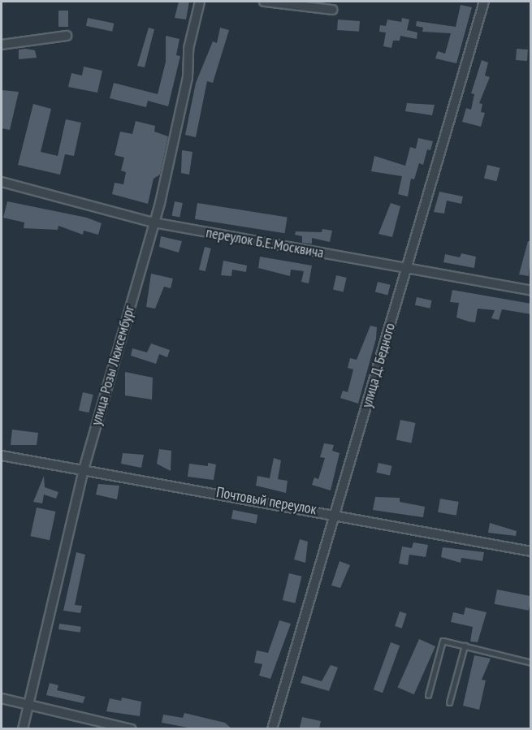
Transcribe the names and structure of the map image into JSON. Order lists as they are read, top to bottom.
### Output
{
  "streets": {
    "street": [
      "переулок Б.Е.Москвича",
      "улица Розы Люксембург",
      "улица Д. Бедного",
      "Почтовый переулок"
    ]
  },
  "crossings": [
    ["переулок Б.Е.Москвича", "улица Розы Люксембург"],
    ["переулок Б.Е.Москвича", "улица Д. Бедного"],
    ["улица Розы Люксембург", "Почтовый переулок"],
    ["улица Д. Бедного", "Почтовый переулок"]
  ]
}
